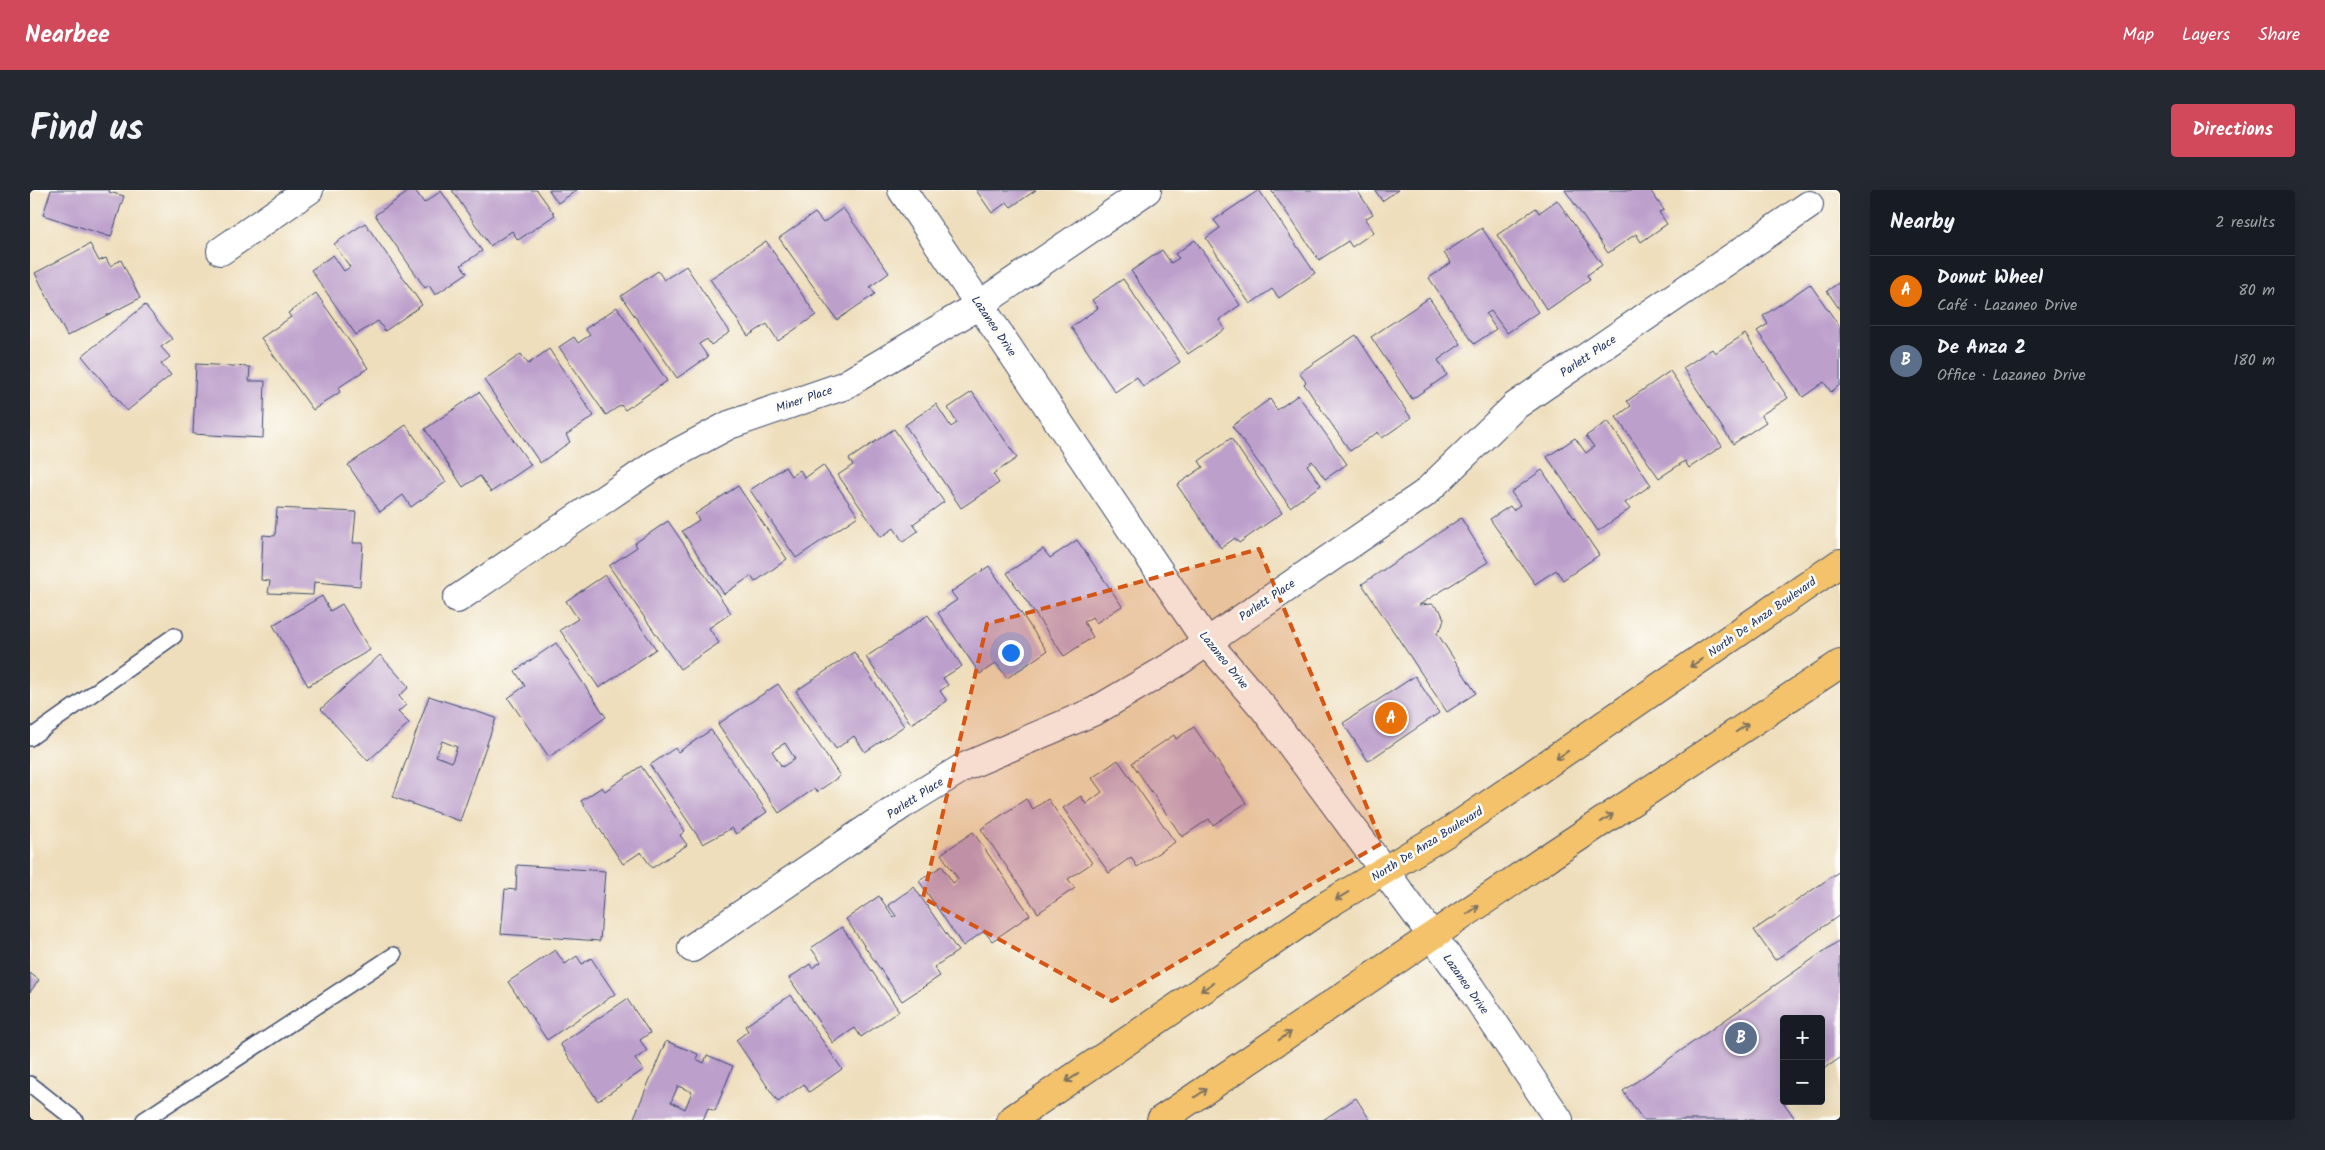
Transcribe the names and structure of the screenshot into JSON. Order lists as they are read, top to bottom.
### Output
{
  "streets": {
    "main road": ["North De Anza Boulevard"],
    "street": ["Lazaneo Drive", "Parlett Place", "Miner Place"]
  },
  "crossings": [
    ["Lazaneo Drive", "Parlett Place"],
    ["Lazaneo Drive", "Miner Place"],
    ["Lazaneo Drive", "North De Anza Boulevard"]
  ],
  "page": {
    "header": "Nearbee",
    "nav": ["Map", "Layers", "Share"],
    "title": "Find us",
    "buttons": "Directions",
    "heading": ["Nearby", "2 results"],
    "list": [
      {
        "mark": "A",
        "name": "Donut Wheel",
        "note": "Café · Lazaneo Drive",
        "value": "80 m"
      },
      {
        "mark": "B",
        "name": "De Anza 2",
        "note": "Office · Lazaneo Drive",
        "value": "180 m"
      }
    ],
    "pins": ["A", "B"],
    "map_buttons": ["+", "−"]
  }
}
